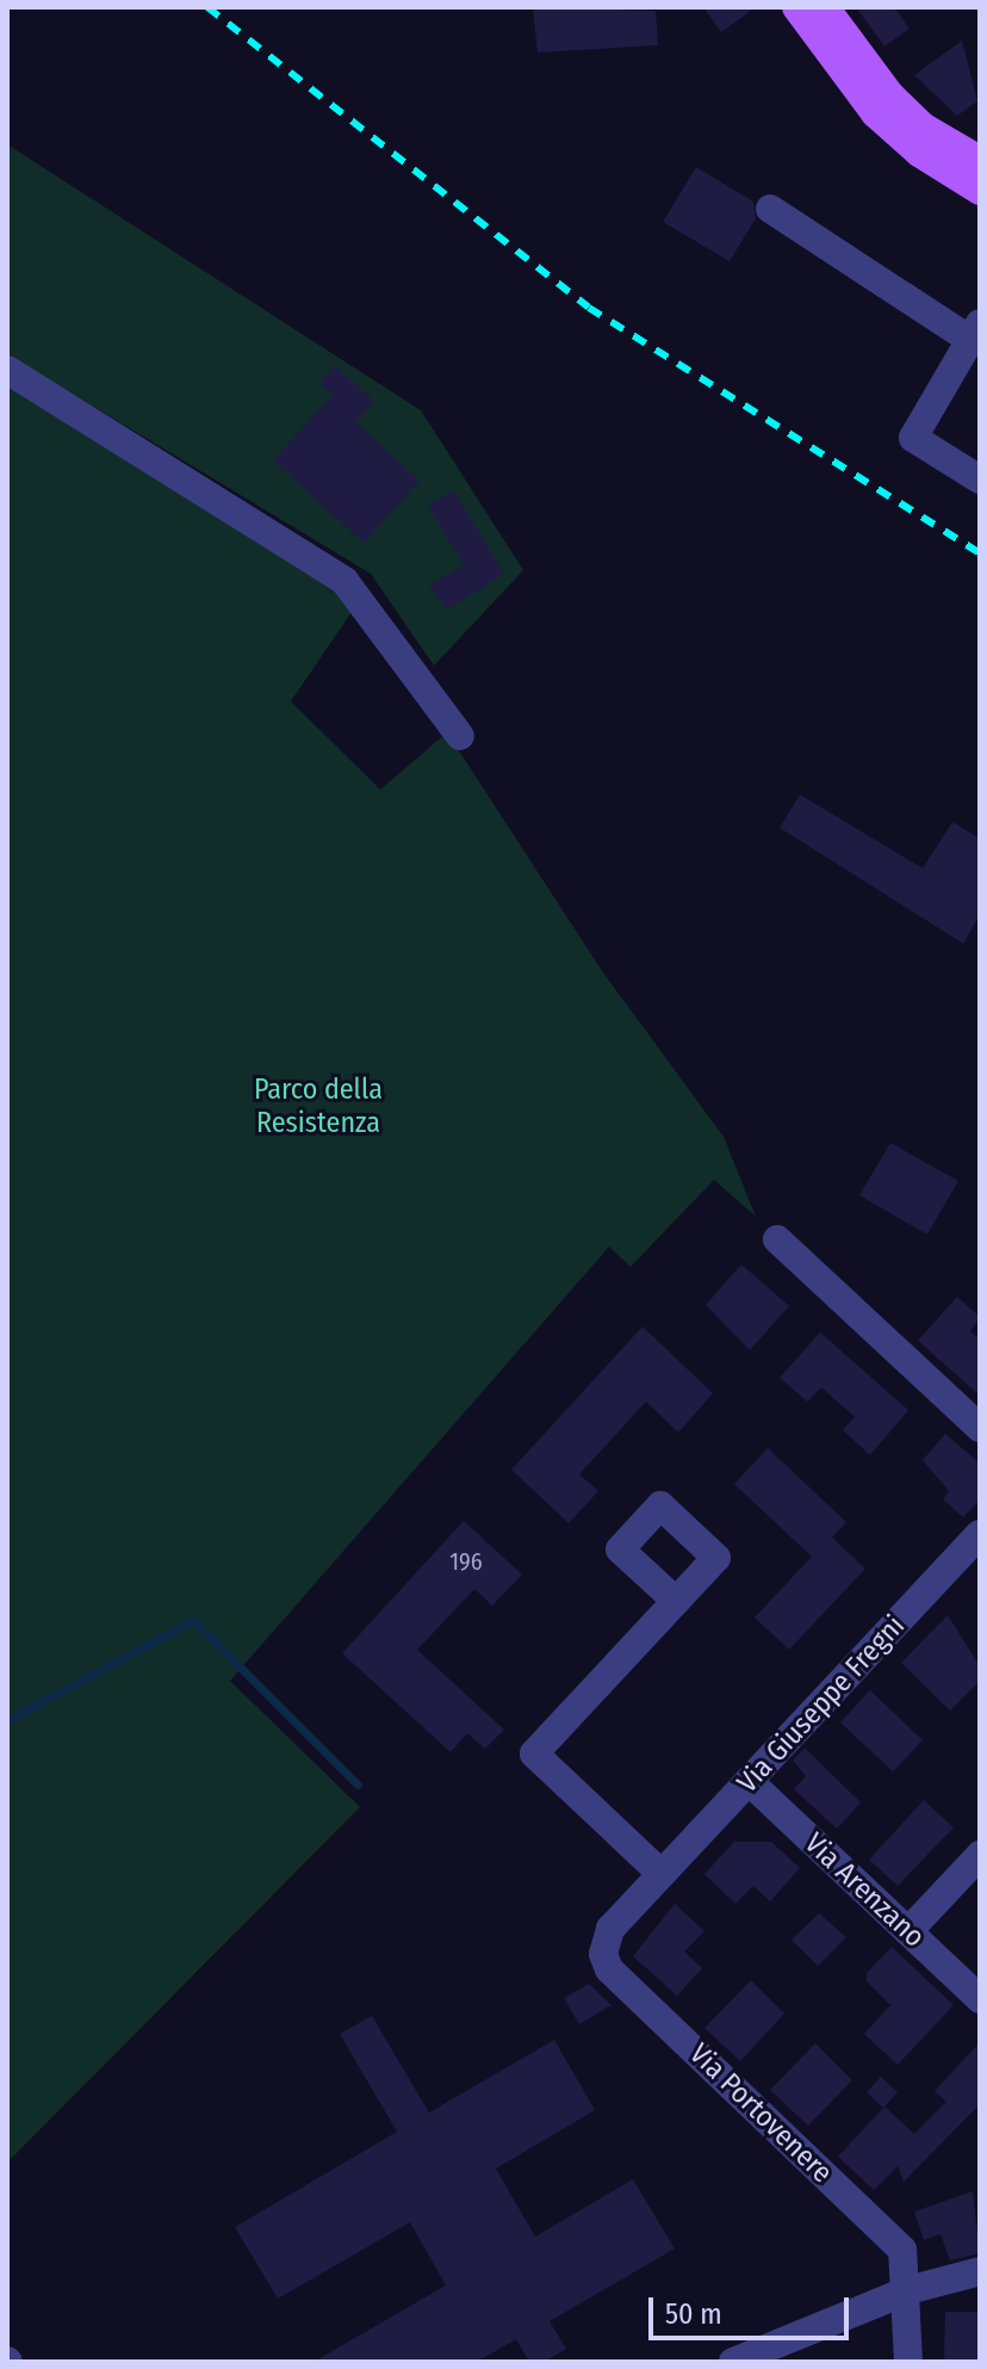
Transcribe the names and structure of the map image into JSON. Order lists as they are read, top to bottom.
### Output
{
  "streets": {
    "street": ["Via Giuseppe Fregni", "Via Arenzano", "Via Portovenere"]
  },
  "crossings": [
    ["Via Giuseppe Fregni", "Via Arenzano"],
    ["Via Giuseppe Fregni", "Via Portovenere"]
  ],
  "parks": ["Parco della Resistenza"],
  "house_numbers": ["196"],
  "scale_bar": "50 m"
}
